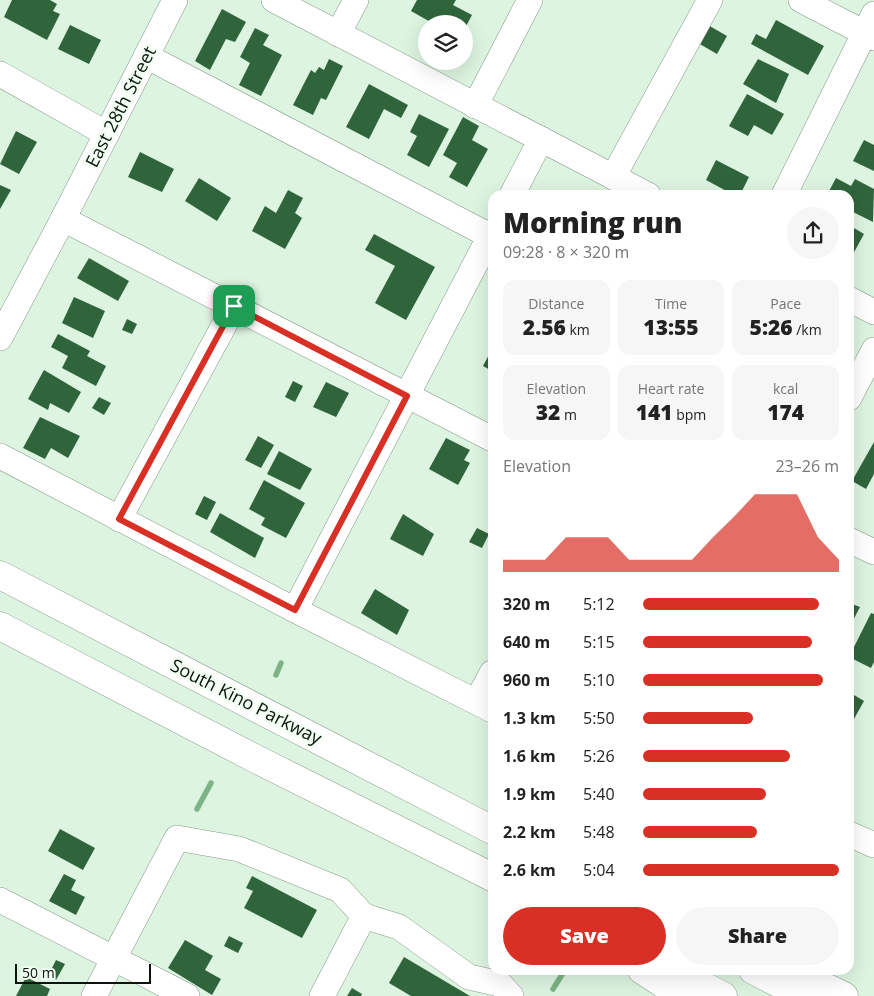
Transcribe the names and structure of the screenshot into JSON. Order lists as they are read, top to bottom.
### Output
{
  "streets": {
    "main road": ["South Kino Parkway"],
    "street": ["East 28th Street"]
  },
  "scale_bar": "50 m",
  "page": {
    "heading": ["Morning run", "09:28 · 8 × 320 m"],
    "stats": [
      ["Distance", "2.56 km"],
      ["Time", "13:55"],
      ["Pace", "5:26 /km"],
      ["Elevation", "32 m"],
      ["Heart rate", "141 bpm"],
      ["kcal", "174"]
    ],
    "chart": ["Elevation", "23–26 m"],
    "list": [
      {
        "name": "320 m",
        "note": "5:12"
      },
      {
        "name": "640 m",
        "note": "5:15"
      },
      {
        "name": "960 m",
        "note": "5:10"
      },
      {
        "name": "1.3 km",
        "note": "5:50"
      },
      {
        "name": "1.6 km",
        "note": "5:26"
      },
      {
        "name": "1.9 km",
        "note": "5:40"
      },
      {
        "name": "2.2 km",
        "note": "5:48"
      },
      {
        "name": "2.6 km",
        "note": "5:04"
      }
    ],
    "buttons": ["Save", "Share"],
    "scale": "50 m"
  }
}
